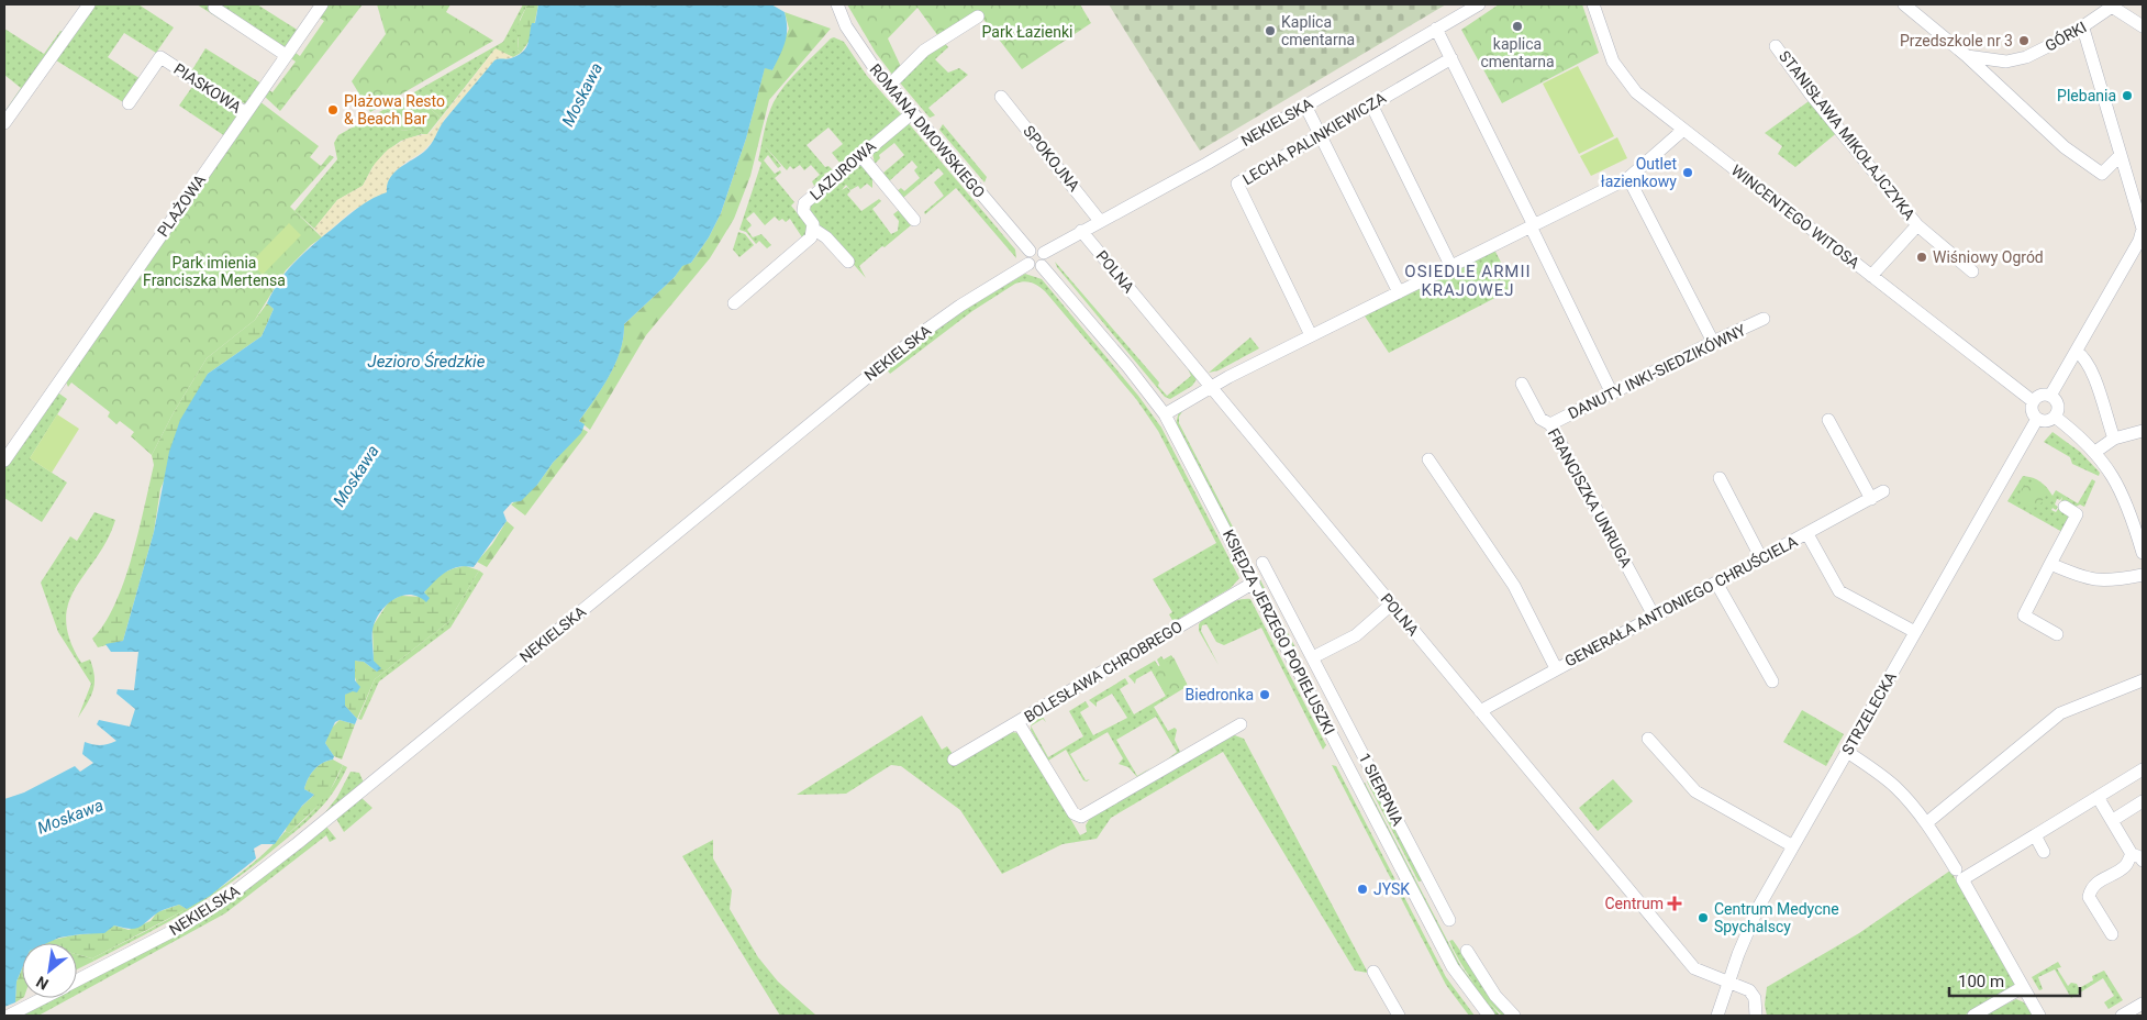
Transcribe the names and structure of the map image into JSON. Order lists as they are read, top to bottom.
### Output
{
  "streets": {
    "street": [
      "GÓRKI",
      "PIASKOWA",
      "NEKIELSKA",
      "ROMANA DMOWSKIEGO",
      "STANISŁAWA MIKOŁAJCZYKA",
      "LECHA PALINKIEWICZA",
      "SPOKOJNA",
      "LAZUROWA",
      "PLAŻOWA",
      "WINCENTEGO WITOSA",
      "POLNA",
      "DANUTY INKI-SIEDZIKÓWNY",
      "FRANCISZKA UNRUGA",
      "GENERAŁA ANTONIEGO CHRUŚCIELA",
      "KSIĘDZA JERZEGO POPIEŁUSZKI",
      "BOLESŁAWA CHROBREGO",
      "STRZELECKA",
      "1 SIERPNIA"
    ]
  },
  "crossings": [
    ["PIASKOWA", "PLAŻOWA"],
    ["NEKIELSKA", "ROMANA DMOWSKIEGO"],
    ["NEKIELSKA", "SPOKOJNA"],
    ["NEKIELSKA", "POLNA"],
    ["NEKIELSKA", "KSIĘDZA JERZEGO POPIEŁUSZKI"],
    ["ROMANA DMOWSKIEGO", "LAZUROWA"],
    ["STANISŁAWA MIKOŁAJCZYKA", "WINCENTEGO WITOSA"],
    ["WINCENTEGO WITOSA", "STRZELECKA"],
    ["POLNA", "GENERAŁA ANTONIEGO CHRUŚCIELA"],
    ["POLNA", "STRZELECKA"],
    ["DANUTY INKI-SIEDZIKÓWNY", "FRANCISZKA UNRUGA"],
    ["FRANCISZKA UNRUGA", "GENERAŁA ANTONIEGO CHRUŚCIELA"],
    ["KSIĘDZA JERZEGO POPIEŁUSZKI", "BOLESŁAWA CHROBREGO"]
  ],
  "districts": ["OSIEDLE ARMII KRAJOWEJ"],
  "water": ["Moskawa", "Jezioro Średzkie"],
  "parks": ["Park Łazienki", "Park imienia Franciszka Mertensa"],
  "places": {
    "other": [
      "kaplica cmentarna",
      "Kaplica cmentarna",
      "Przedszkole nr 3",
      "Plebania",
      "Plażowa Resto & Beach Bar",
      "Outlet łazienkowy",
      "Wiśniowy Ogród",
      "Biedronka",
      "JYSK",
      "Centrum Medycne Spychalscy"
    ],
    "health": ["Centrum"]
  },
  "scale_bar": "100 m",
  "north": "bottom left"
}
